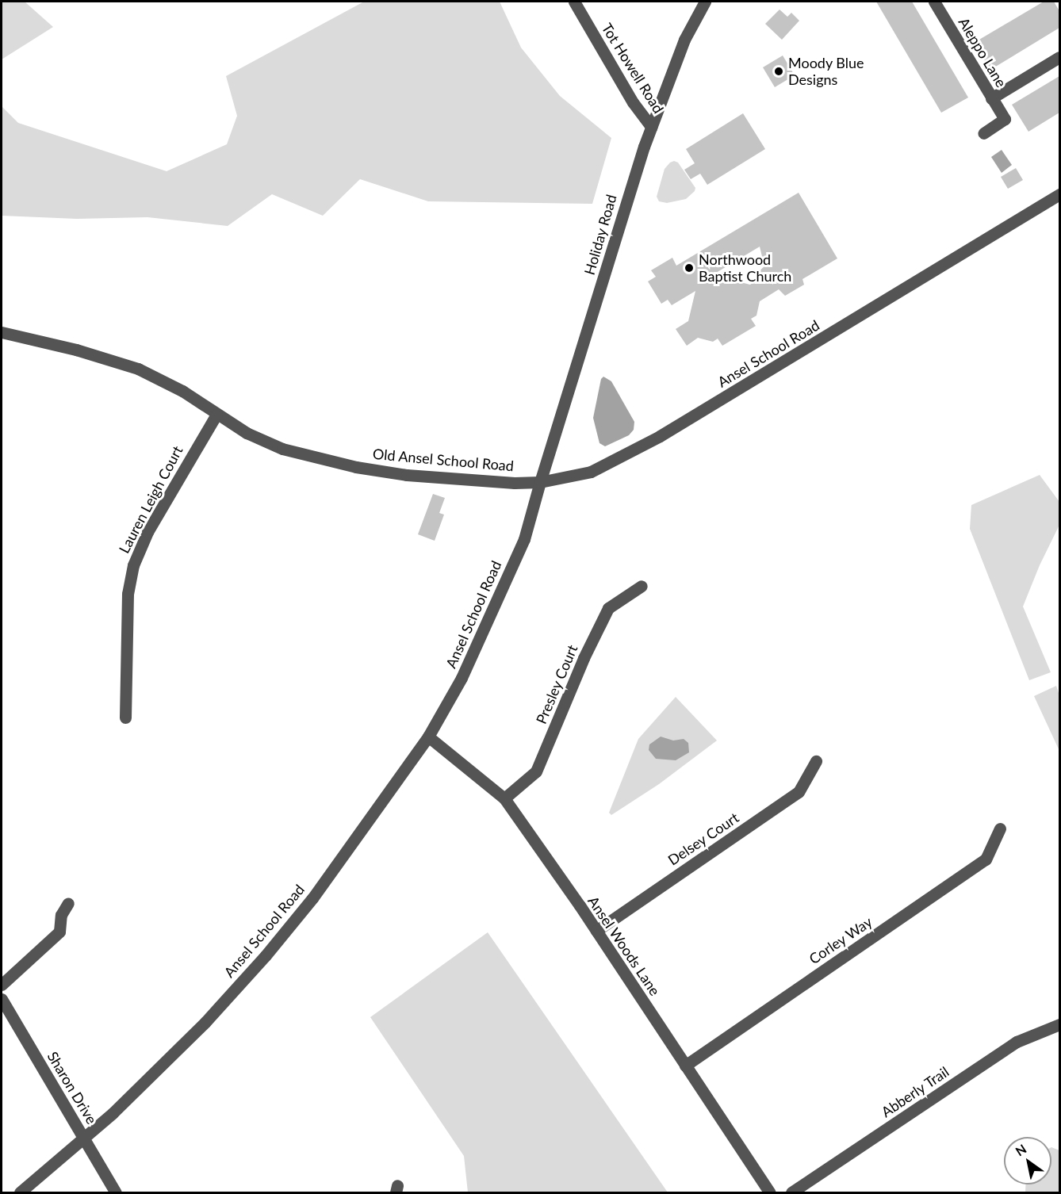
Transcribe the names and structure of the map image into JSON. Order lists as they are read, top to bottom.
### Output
{
  "streets": {
    "street": [
      "Aleppo Lane",
      "Tot Howell Road",
      "Holiday Road",
      "Ansel School Road",
      "Old Ansel School Road",
      "Lauren Leigh Court",
      "Presley Court",
      "Delsey Court",
      "Corley Way",
      "Ansel Woods Lane",
      "Sharon Drive",
      "Abberly Trail"
    ]
  },
  "crossings": [
    ["Tot Howell Road", "Holiday Road"],
    ["Holiday Road", "Ansel School Road"],
    ["Holiday Road", "Old Ansel School Road"],
    ["Ansel School Road", "Old Ansel School Road"],
    ["Ansel School Road", "Ansel Woods Lane"],
    ["Ansel School Road", "Sharon Drive"],
    ["Old Ansel School Road", "Lauren Leigh Court"],
    ["Presley Court", "Ansel Woods Lane"],
    ["Delsey Court", "Ansel Woods Lane"],
    ["Corley Way", "Ansel Woods Lane"]
  ],
  "places": ["Moody Blue Designs", "Northwood Baptist Church"],
  "north": "top left"
}
